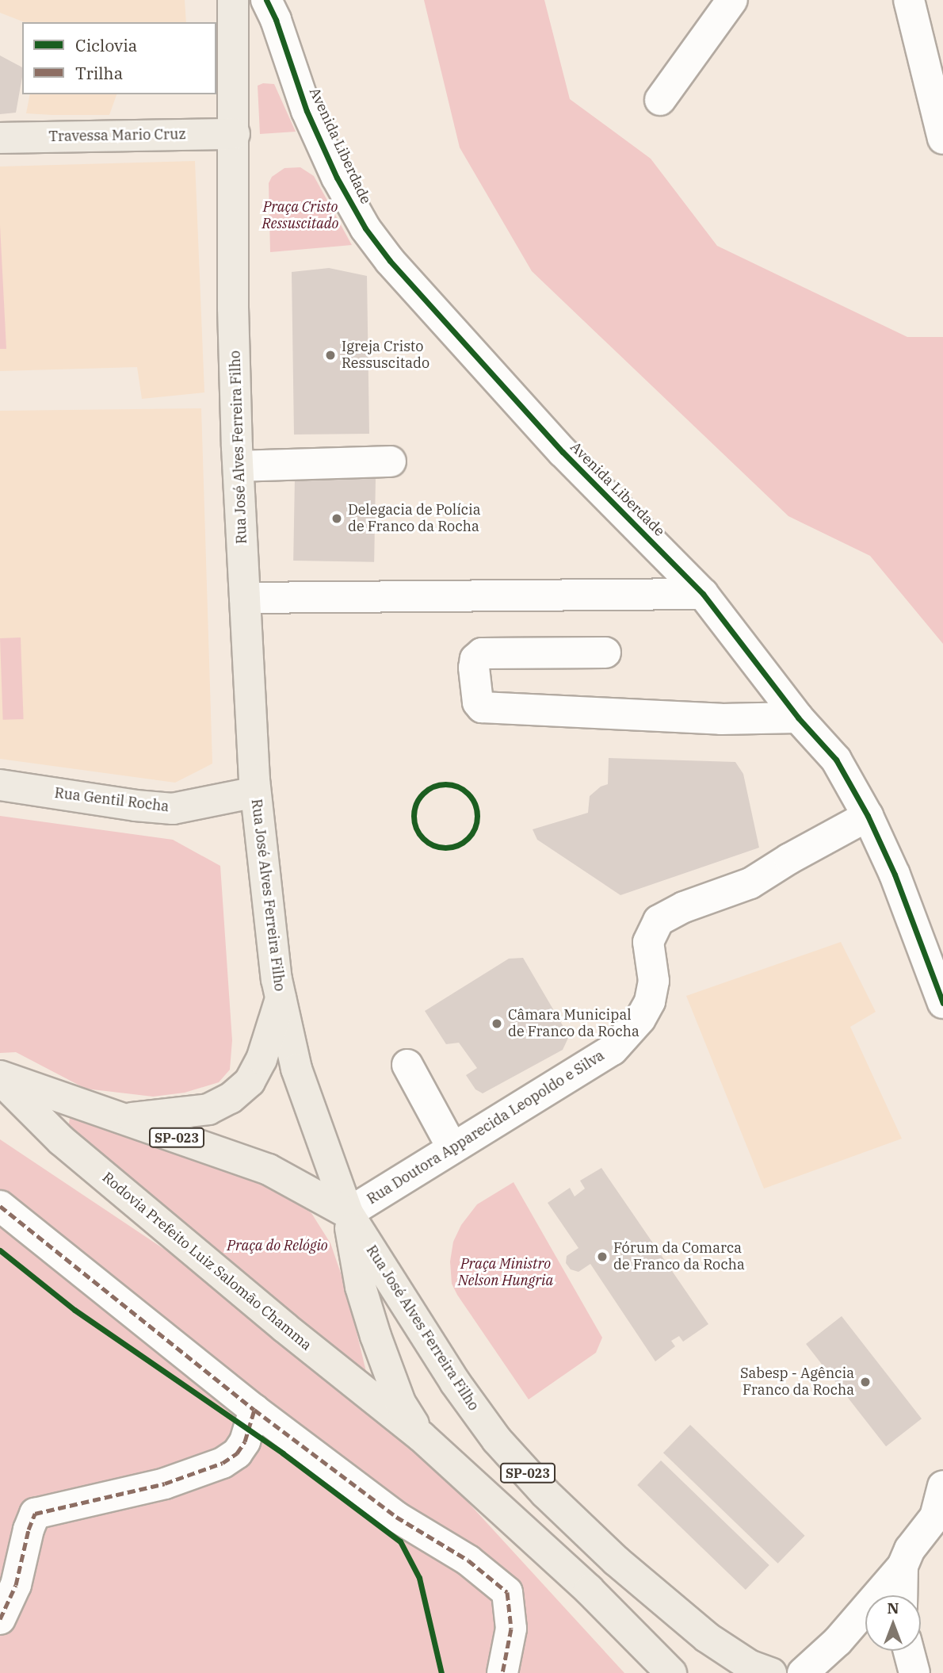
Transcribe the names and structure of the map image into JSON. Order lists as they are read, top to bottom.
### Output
{
  "streets": {
    "main road": [
      "Travessa Mario Cruz",
      "Rua José Alves Ferreira Filho",
      "Rua Gentil Rocha",
      "SP-023",
      "Rodovia Prefeito Luiz Salomão Chamma"
    ],
    "street": ["Avenida Liberdade", "Rua Doutora Apparecida Leopoldo e Silva"]
  },
  "crossings": [
    ["Travessa Mario Cruz", "Rua José Alves Ferreira Filho"],
    ["Avenida Liberdade", "Rua Doutora Apparecida Leopoldo e Silva"],
    ["Rua José Alves Ferreira Filho", "Rua Gentil Rocha"],
    ["Rua José Alves Ferreira Filho", "Rua Doutora Apparecida Leopoldo e Silva"],
    ["Rua José Alves Ferreira Filho", "SP-023"],
    ["Rua Doutora Apparecida Leopoldo e Silva", "SP-023"],
    ["SP-023", "Rodovia Prefeito Luiz Salomão Chamma"]
  ],
  "parks": ["Praça Cristo Ressuscitado", "Praça do Relógio", "Praça Ministro Nelson Hungria"],
  "places": [
    "Igreja Cristo Ressuscitado",
    "Delegacia de Polícia de Franco da Rocha",
    "Câmara Municipal de Franco da Rocha",
    "Fórum da Comarca de Franco da Rocha",
    "Sabesp - Agência Franco da Rocha"
  ],
  "legend": ["Ciclovia", "Trilha"],
  "north": "top"
}
